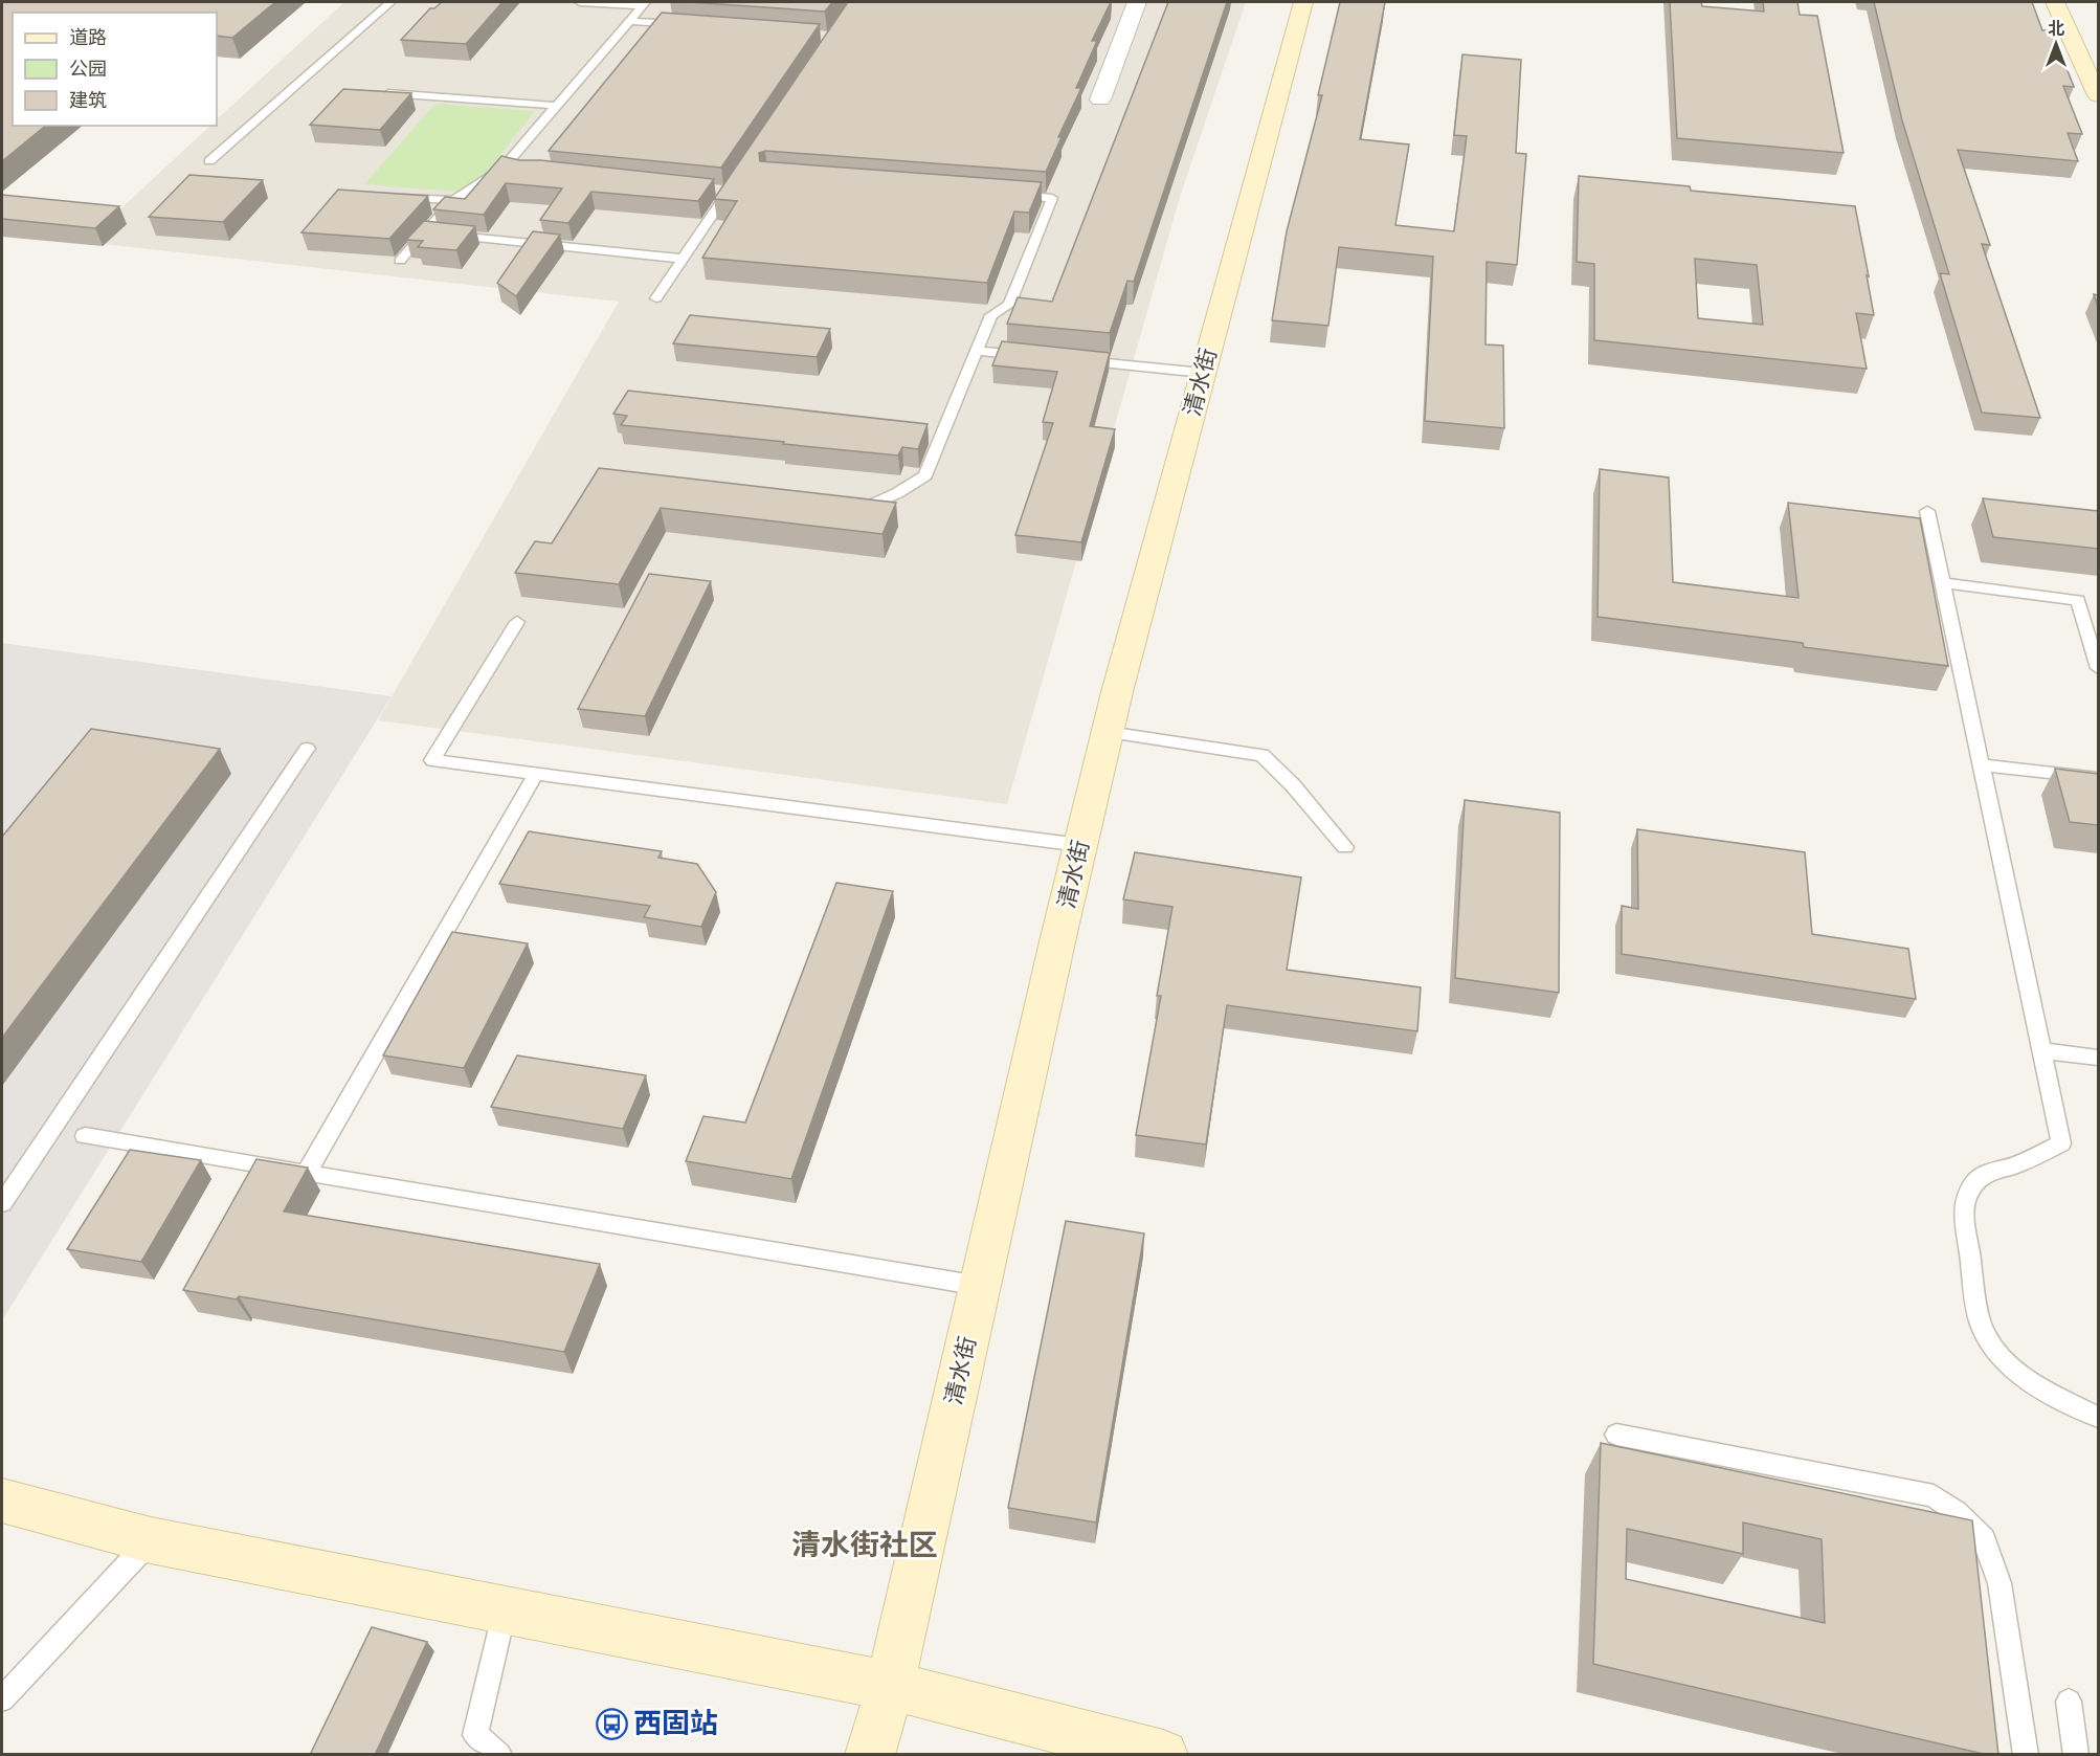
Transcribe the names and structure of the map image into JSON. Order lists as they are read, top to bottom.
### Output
{
  "streets": {
    "street": ["清水街"]
  },
  "districts": ["清水街社区"],
  "places": {
    "bus stop": ["西固站"]
  },
  "legend": ["道路", "公园", "建筑"],
  "north": "top"
}
